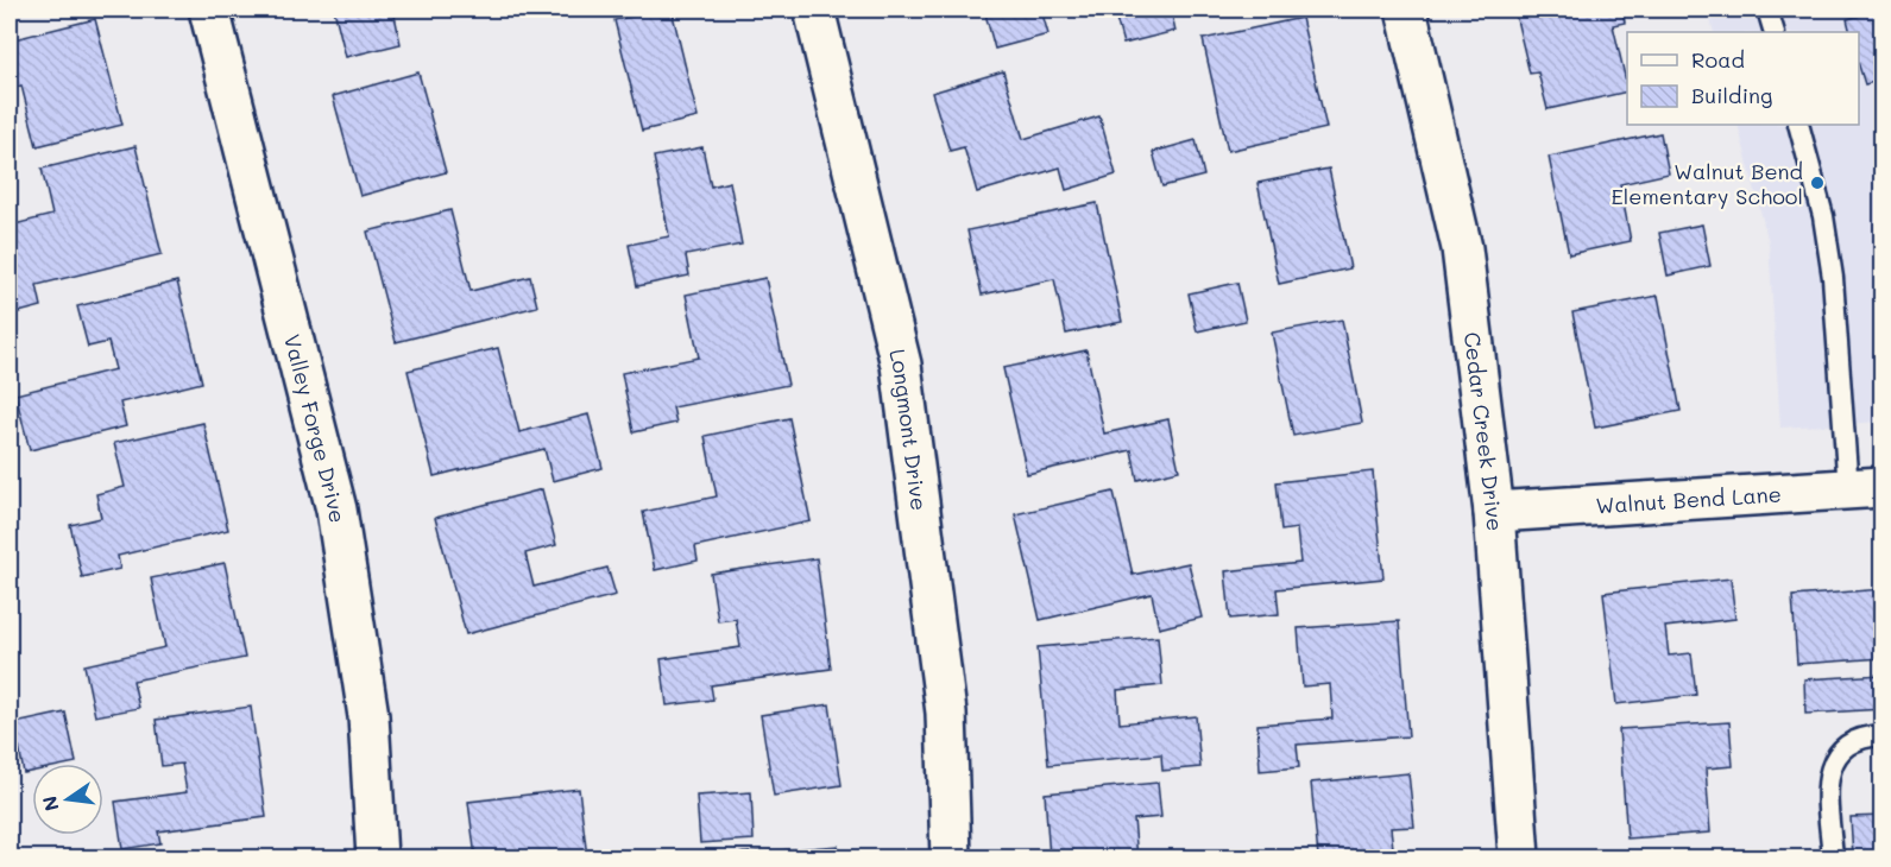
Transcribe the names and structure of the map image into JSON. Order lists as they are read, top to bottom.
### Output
{
  "streets": {
    "street": [
      "Valley Forge Drive",
      "Longmont Drive",
      "Cedar Creek Drive",
      "Walnut Bend Lane"
    ]
  },
  "crossings": [
    ["Cedar Creek Drive", "Walnut Bend Lane"]
  ],
  "places": ["Walnut Bend Elementary School"],
  "legend": ["Road", "Building"],
  "north": "left"
}
